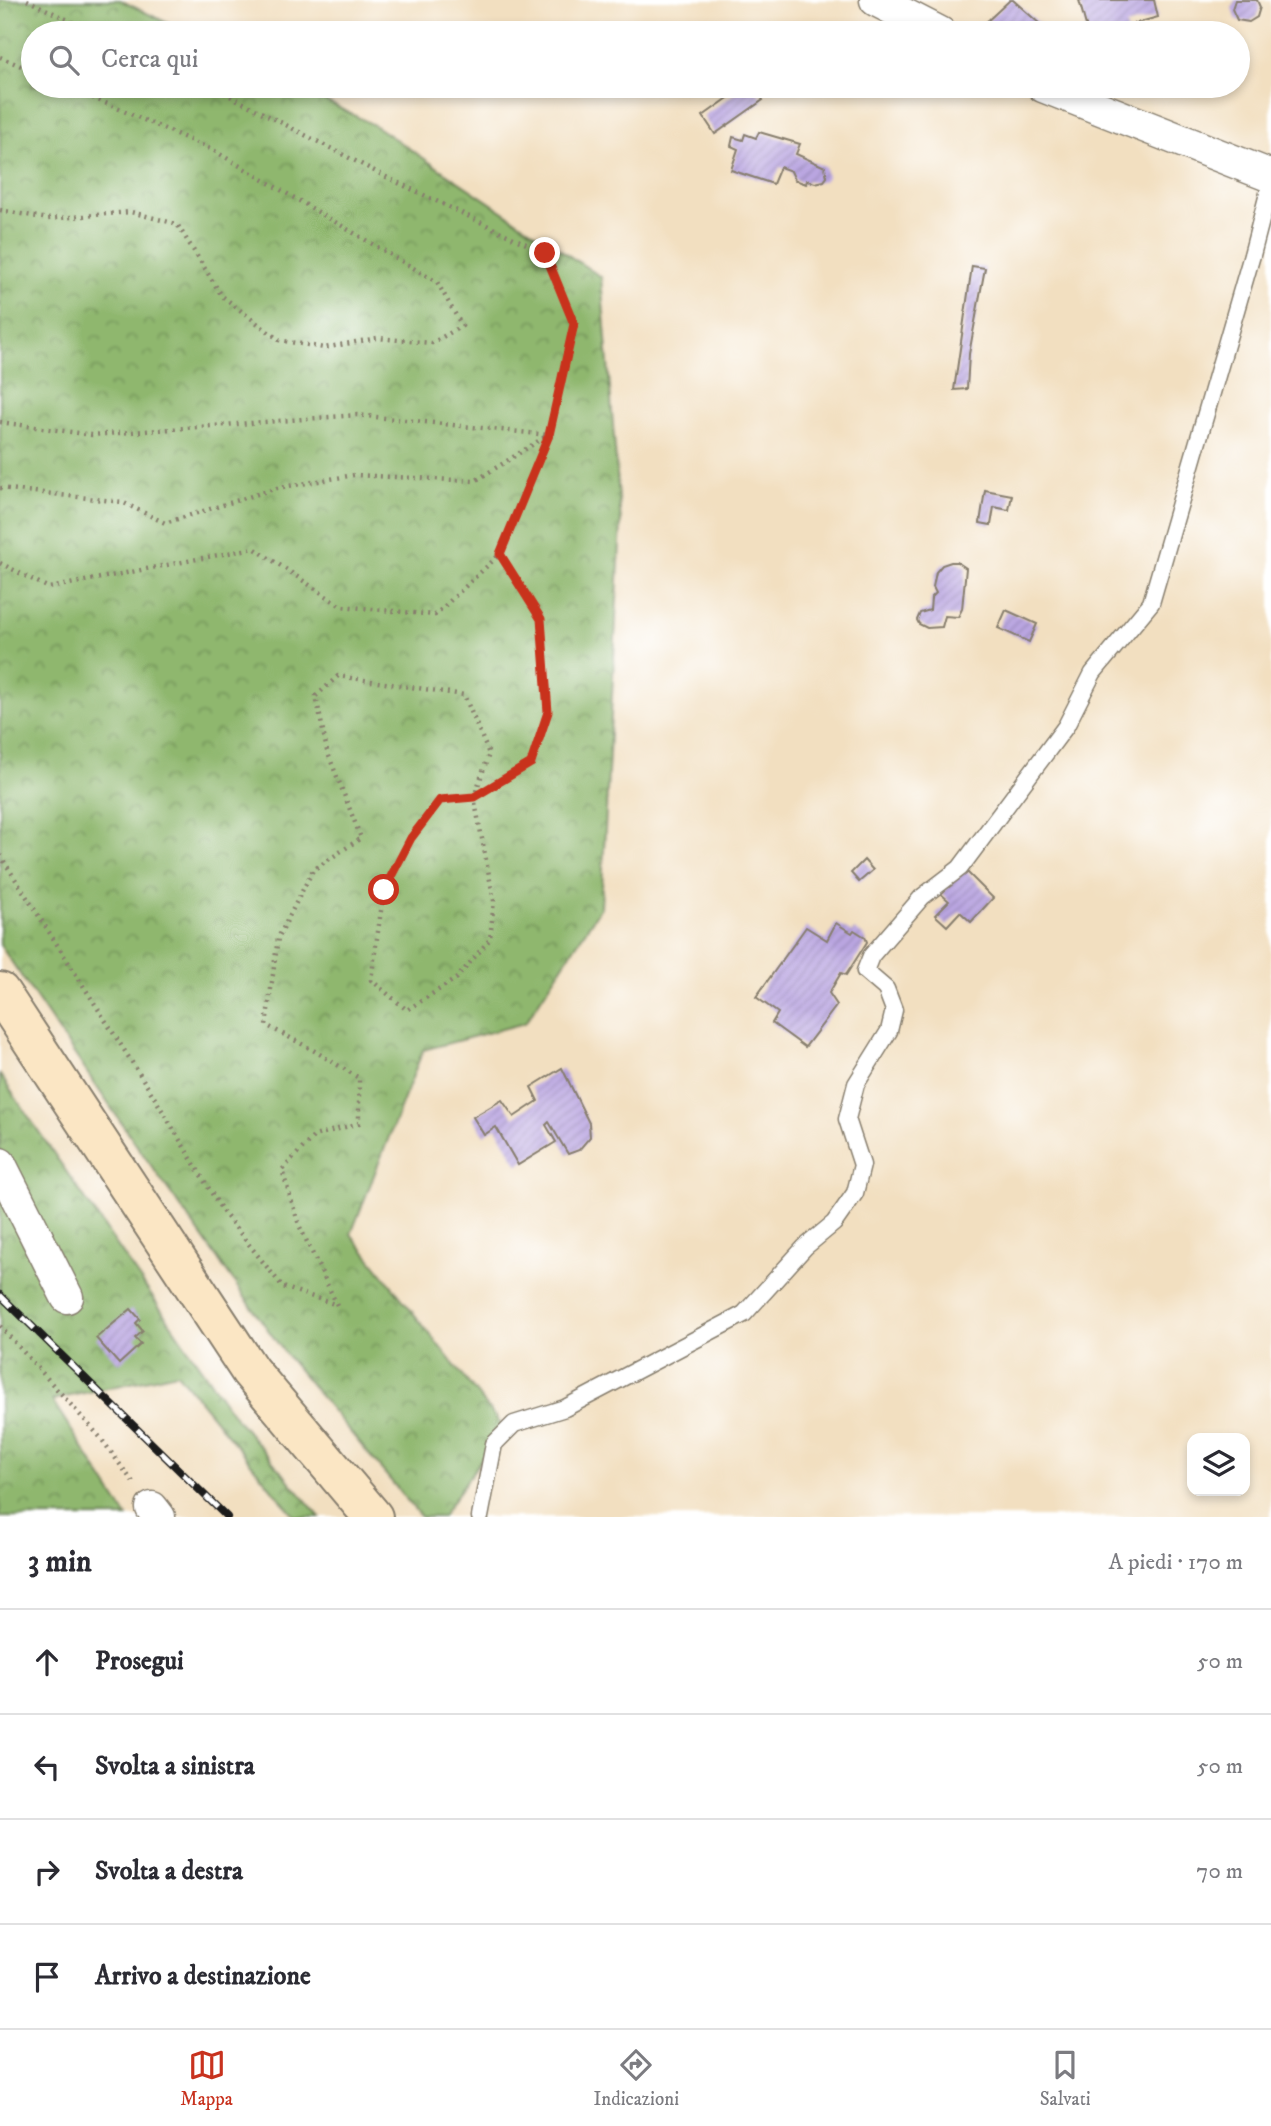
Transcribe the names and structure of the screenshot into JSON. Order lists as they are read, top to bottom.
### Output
{
  "page": {
    "search": "Cerca qui",
    "heading": ["3 min", "A piedi · 170 m"],
    "list": [
      ["Prosegui", "50 m"],
      ["Svolta a sinistra", "50 m"],
      ["Svolta a destra", "70 m"],
      "Arrivo a destinazione"
    ],
    "nav": ["Mappa", "Indicazioni", "Salvati"]
  }
}
